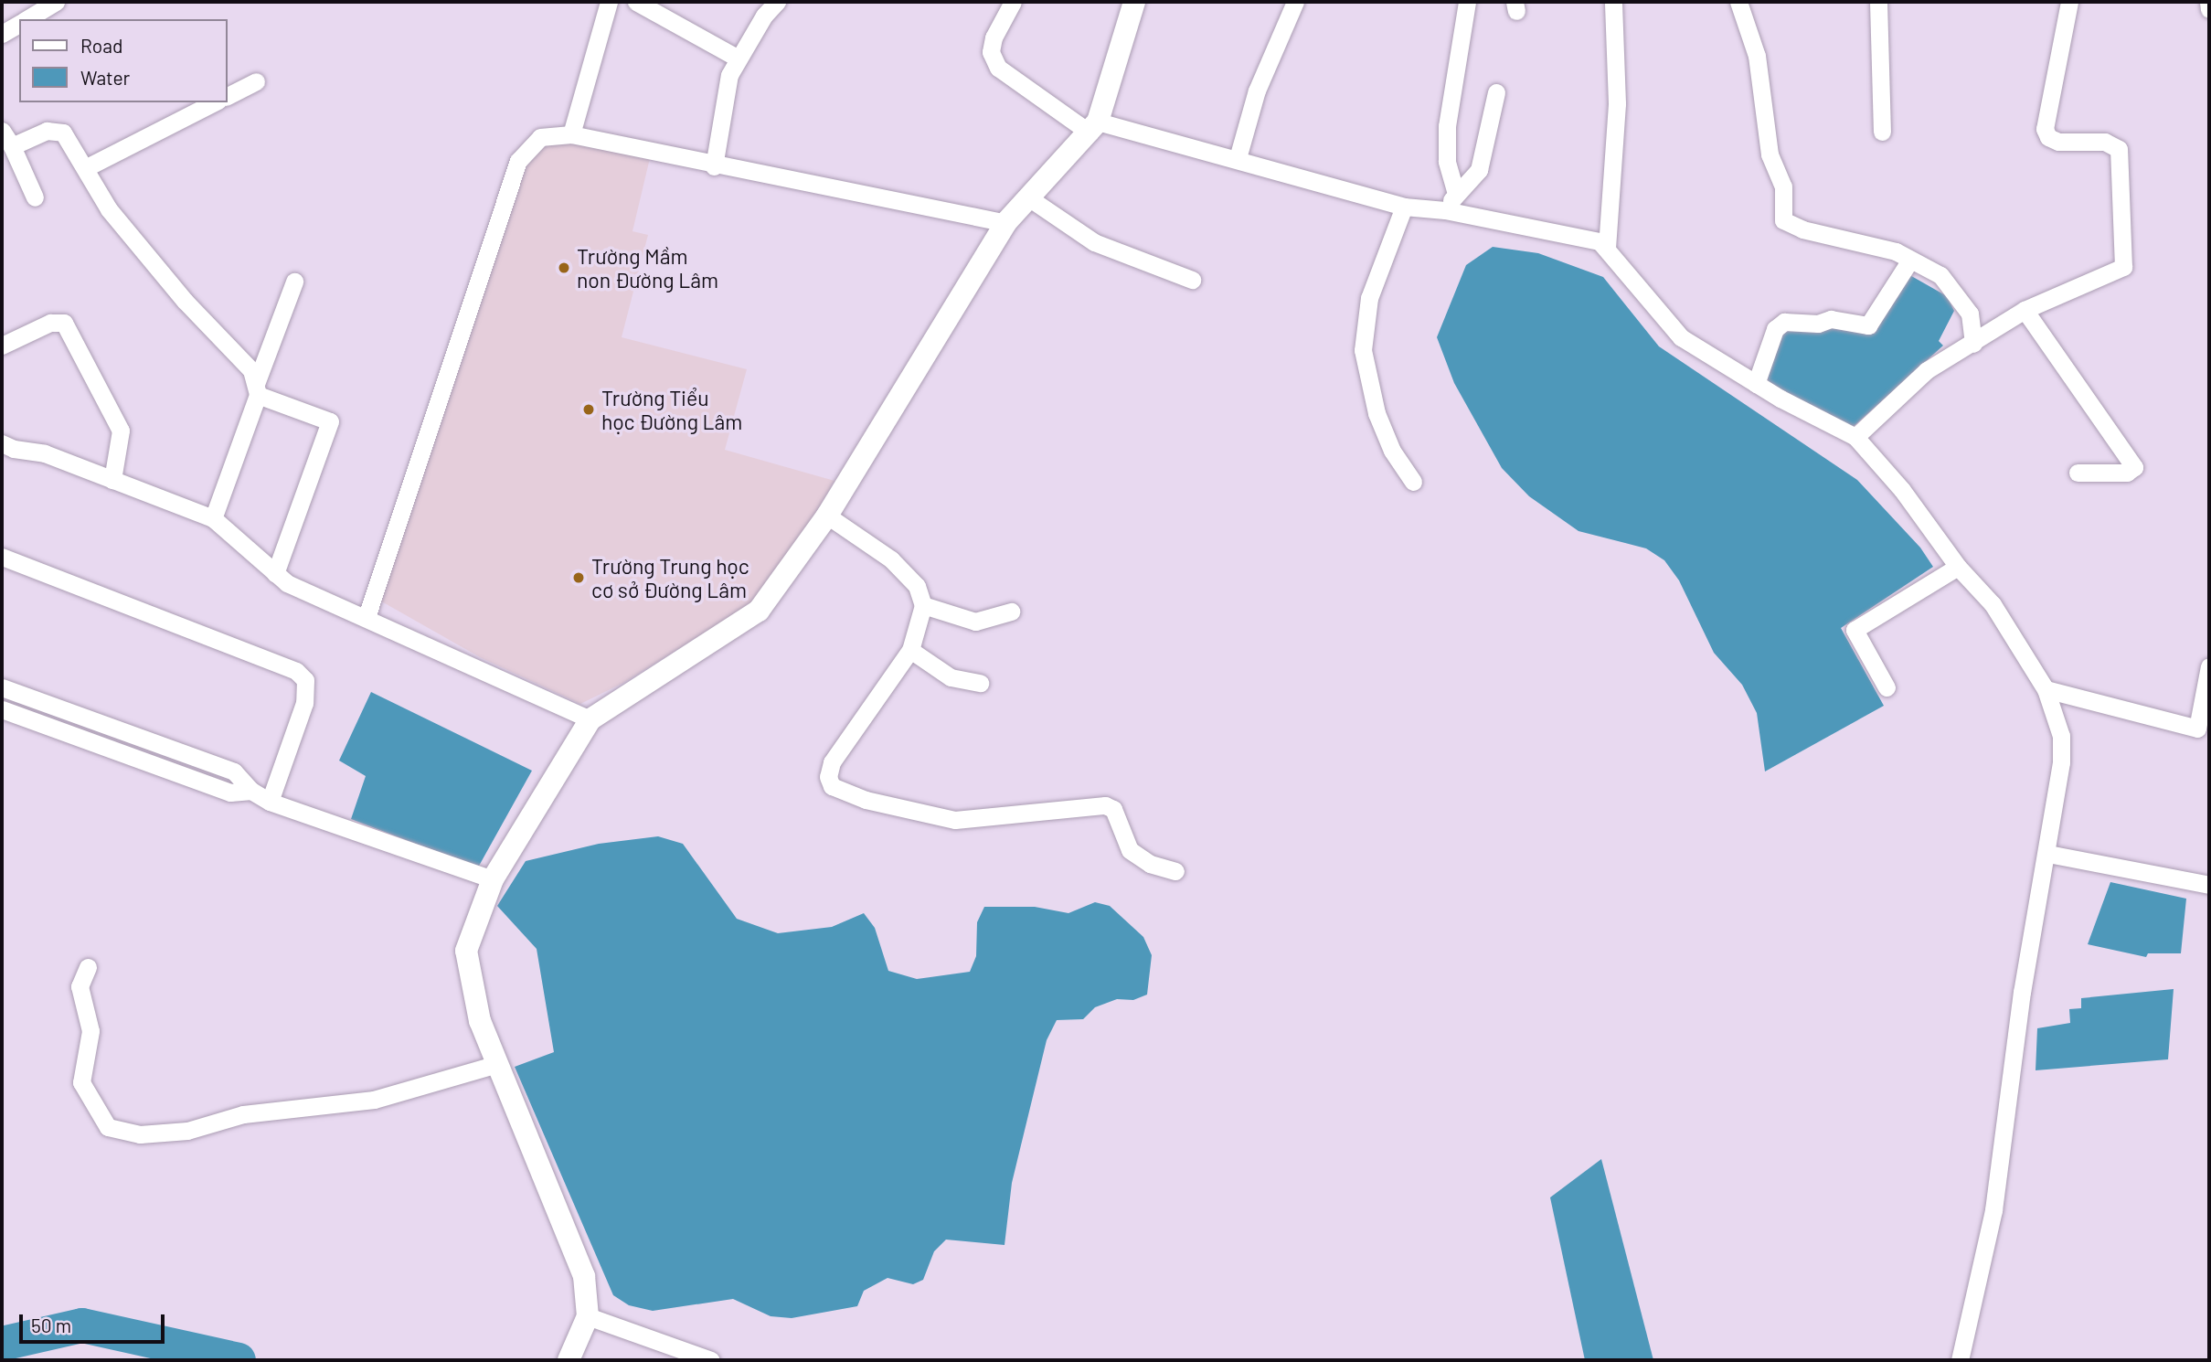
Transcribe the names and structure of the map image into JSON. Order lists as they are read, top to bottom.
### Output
{
  "places": ["Trường Mầm non Đường Lâm", "Trường Tiểu học Đường Lâm", "Trường Trung học cơ sở Đường Lâm"],
  "legend": ["Road", "Water"],
  "scale_bar": "50 m"
}
